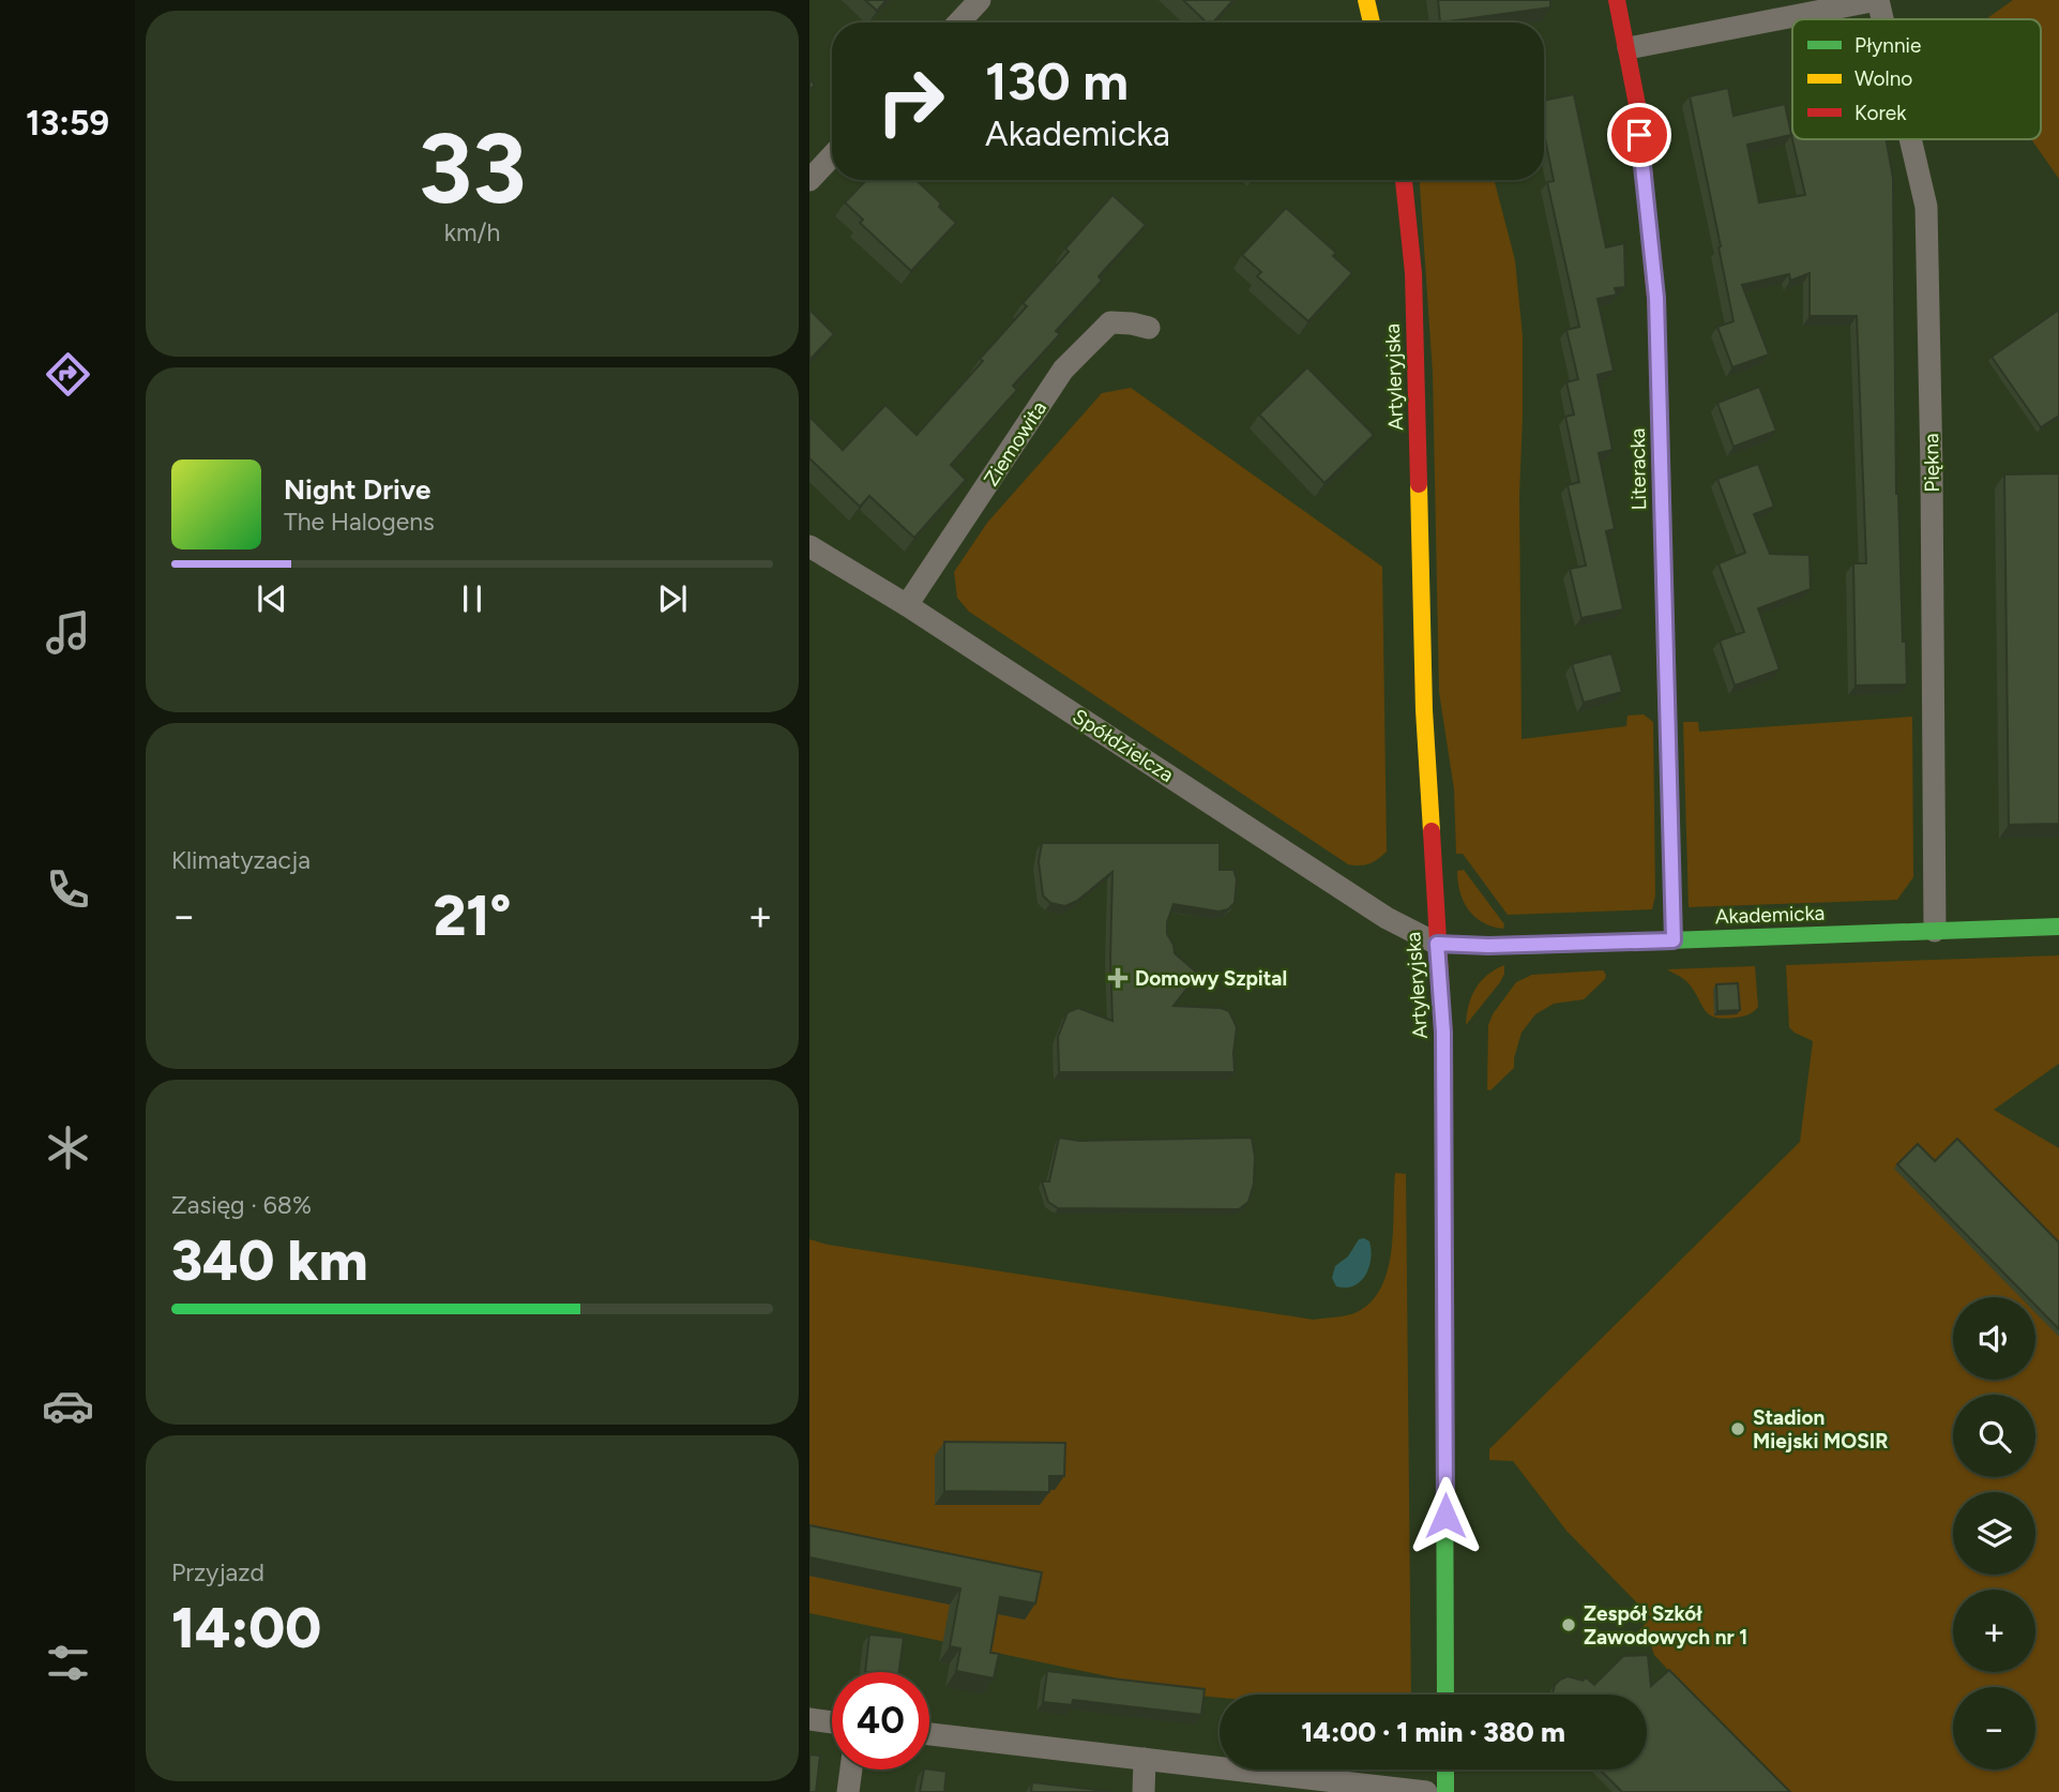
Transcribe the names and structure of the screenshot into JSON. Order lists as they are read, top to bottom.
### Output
{
  "streets": {
    "street": [
      "Artyleryjska",
      "Ziemowita",
      "Piękna",
      "Literacka",
      "Spółdzielcza",
      "Akademicka"
    ]
  },
  "crossings": [
    ["Artyleryjska", "Spółdzielcza"],
    ["Artyleryjska", "Akademicka"],
    ["Ziemowita", "Spółdzielcza"],
    ["Piękna", "Akademicka"],
    ["Literacka", "Akademicka"],
    ["Spółdzielcza", "Akademicka"]
  ],
  "places": {
    "health": ["Domowy Szpital"],
    "other": ["Stadion Miejski MOSIR", "Zespół Szkół Zawodowych nr 1"]
  },
  "legend": ["Płynnie", "Wolno", "Korek"],
  "page": {
    "tabs": "13:59",
    "tile": [
      ["33", "km/h"],
      "Klimatyzacja",
      ["Zasięg · 68%", "340 km"],
      ["Przyjazd", "14:00"]
    ],
    "turn": ["130 m", "Akademicka"],
    "song": ["Night Drive", "The Halogens"],
    "heat": ["−", "21°", "+"],
    "map_buttons": ["+", "−"],
    "limit": "40",
    "trip": "14:00 · 1 min · 380 m"
  }
}
